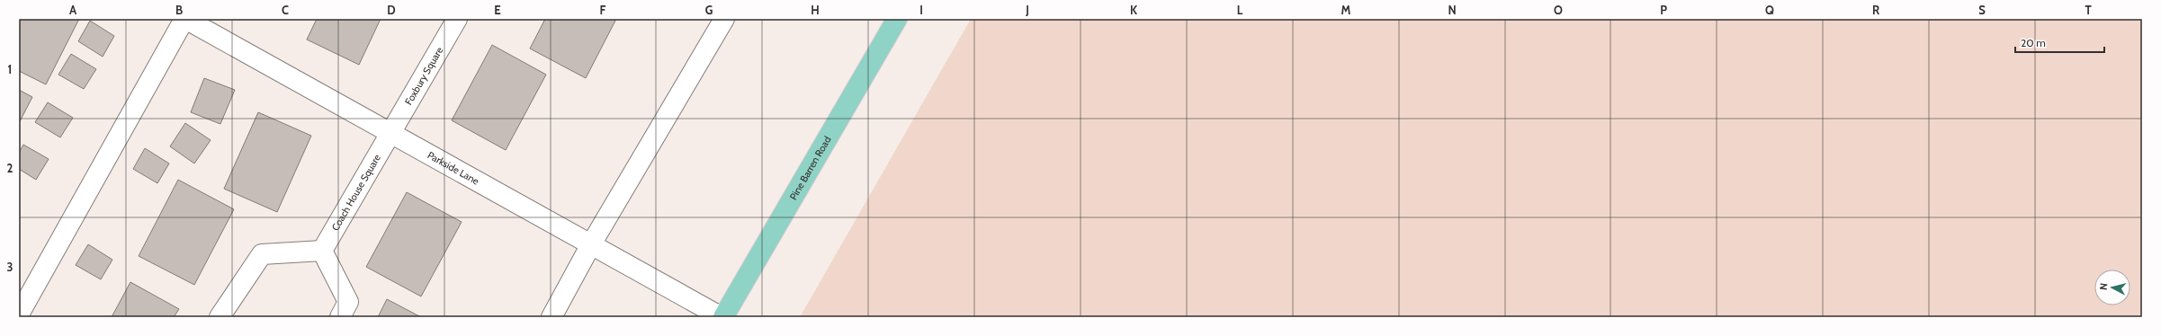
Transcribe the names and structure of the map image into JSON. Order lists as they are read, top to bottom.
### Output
{
  "streets": {
    "main road": ["Pine Barren Road"],
    "street": ["Foxbury Square", "Parkside Lane", "Coach House Square"]
  },
  "crossings": [
    ["Foxbury Square", "Parkside Lane"],
    ["Foxbury Square", "Coach House Square"],
    ["Parkside Lane", "Pine Barren Road"],
    ["Parkside Lane", "Coach House Square"]
  ],
  "scale_bar": "20 m",
  "north": "left",
  "grid": {
    "columns": [
      "A",
      "B",
      "C",
      "D",
      "E",
      "F",
      "G",
      "H",
      "I",
      "J",
      "K",
      "L",
      "M",
      "N",
      "O",
      "P",
      "Q",
      "R",
      "S",
      "T"
    ],
    "rows": ["1", "2", "3"]
  }
}
